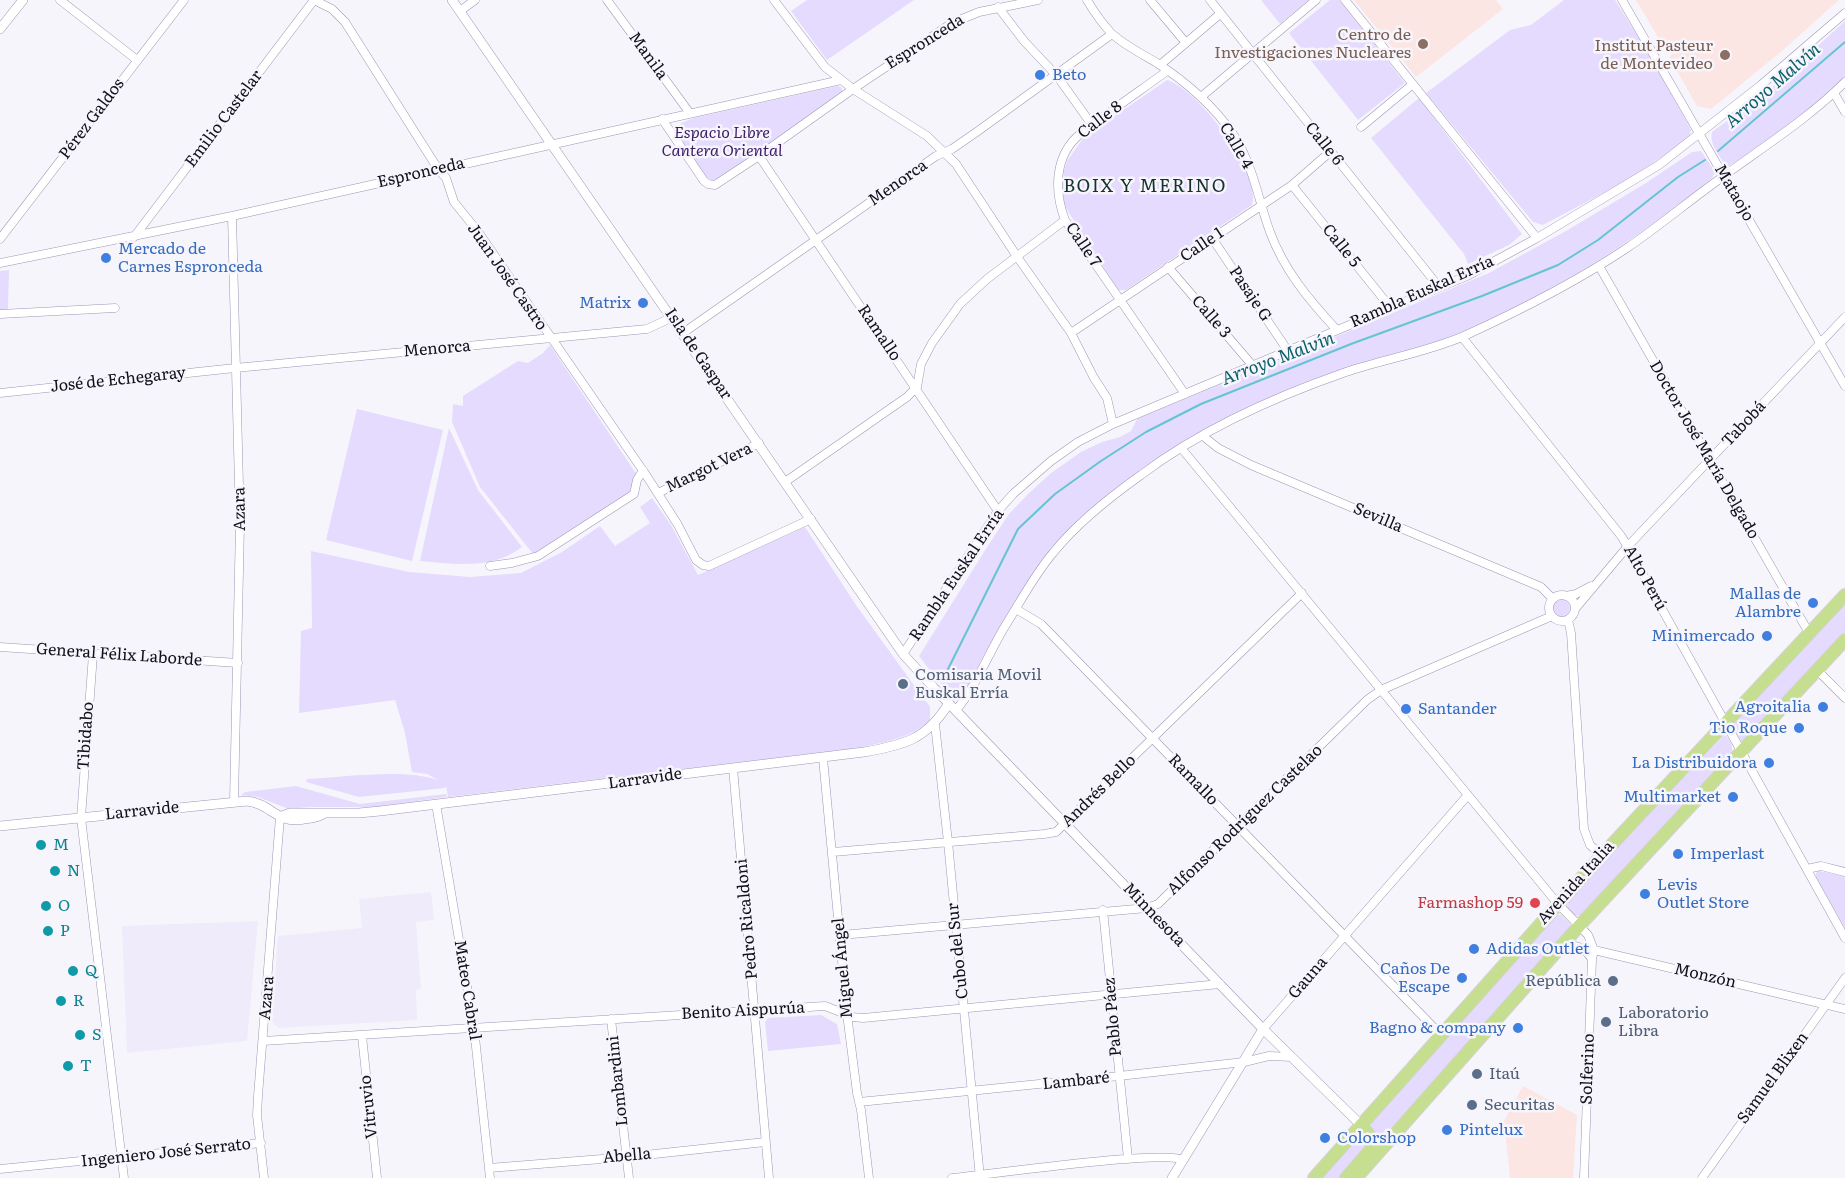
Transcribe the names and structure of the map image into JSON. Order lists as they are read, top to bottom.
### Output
{
  "streets": {
    "main road": ["Avenida Italia"],
    "street": [
      "Espronceda",
      "Manila",
      "Pérez Galdos",
      "Emilio Castelar",
      "Calle 8",
      "Calle 6",
      "Calle 4",
      "Menorca",
      "Mataojo",
      "Calle 7",
      "Calle 1",
      "Calle 5",
      "Juan José Castro",
      "Rambla Euskal Erría",
      "Pasaje G",
      "Calle 3",
      "Ramallo",
      "Isla de Gaspar",
      "José de Echegaray",
      "Tabobá",
      "Doctor José María Delgado",
      "Margot Vera",
      "Azara",
      "Sevilla",
      "Alto Perú",
      "General Félix Laborde",
      "Tibidabo",
      "Larravide",
      "Andrés Bello",
      "Alfonso Rodríguez Castelao",
      "Minnesota",
      "Pedro Ricaldoni",
      "Cubo del Sur",
      "Miguel Ángel",
      "Monzón",
      "Gauna",
      "Mateo Cabral",
      "Benito Aispurúa",
      "Pablo Páez",
      "Solferino",
      "Samuel Blixen",
      "Lombardini",
      "Lambaré",
      "Vitruvio",
      "Ingeniero José Serrato",
      "Abella"
    ]
  },
  "crossings": [
    ["Espronceda", "Manila"],
    ["Espronceda", "Emilio Castelar"],
    ["Espronceda", "Juan José Castro"],
    ["Espronceda", "Ramallo"],
    ["Espronceda", "Isla de Gaspar"],
    ["Espronceda", "Azara"],
    ["Emilio Castelar", "Juan José Castro"],
    ["Calle 8", "Calle 4"],
    ["Calle 8", "Calle 7"],
    ["Calle 8", "Calle 1"],
    ["Calle 8", "Pasaje G"],
    ["Calle 8", "Calle 3"],
    ["Calle 6", "Calle 1"],
    ["Calle 6", "Rambla Euskal Erría"],
    ["Calle 4", "Menorca"],
    ["Calle 4", "Calle 7"],
    ["Calle 4", "Calle 1"],
    ["Calle 4", "Rambla Euskal Erría"],
    ["Calle 4", "Pasaje G"],
    ["Calle 4", "Calle 3"],
    ["Menorca", "Juan José Castro"],
    ["Menorca", "Ramallo"],
    ["Menorca", "Isla de Gaspar"],
    ["Menorca", "José de Echegaray"],
    ["Menorca", "Azara"],
    ["Mataojo", "Rambla Euskal Erría"],
    ["Mataojo", "Tabobá"],
    ["Calle 7", "Calle 1"],
    ["Calle 7", "Rambla Euskal Erría"],
    ["Calle 7", "Pasaje G"],
    ["Calle 7", "Calle 3"],
    ["Calle 1", "Calle 5"],
    ["Calle 1", "Pasaje G"],
    ["Calle 1", "Calle 3"],
    ["Calle 5", "Rambla Euskal Erría"],
    ["Juan José Castro", "Isla de Gaspar"],
    ["Juan José Castro", "Margot Vera"],
    ["Rambla Euskal Erría", "Pasaje G"],
    ["Rambla Euskal Erría", "Calle 3"],
    ["Rambla Euskal Erría", "Ramallo"],
    ["Rambla Euskal Erría", "Isla de Gaspar"],
    ["Pasaje G", "Calle 3"],
    ["Ramallo", "Andrés Bello"],
    ["Ramallo", "Alfonso Rodríguez Castelao"],
    ["Ramallo", "Avenida Italia"],
    ["Ramallo", "Gauna"],
    ["Isla de Gaspar", "Margot Vera"],
    ["Isla de Gaspar", "Larravide"],
    ["Isla de Gaspar", "Minnesota"],
    ["José de Echegaray", "Azara"],
    ["Tabobá", "Doctor José María Delgado"],
    ["Tabobá", "Sevilla"],
    ["Tabobá", "Alto Perú"],
    ["Doctor José María Delgado", "Avenida Italia"],
    ["Azara", "General Félix Laborde"],
    ["Azara", "Larravide"],
    ["Azara", "Benito Aispurúa"],
    ["Azara", "Ingeniero José Serrato"],
    ["Alto Perú", "Avenida Italia"],
    ["General Félix Laborde", "Tibidabo"],
    ["Tibidabo", "Larravide"],
    ["Tibidabo", "Ingeniero José Serrato"],
    ["Larravide", "Minnesota"],
    ["Larravide", "Pedro Ricaldoni"],
    ["Larravide", "Cubo del Sur"],
    ["Larravide", "Miguel Ángel"],
    ["Larravide", "Mateo Cabral"],
    ["Andrés Bello", "Minnesota"],
    ["Andrés Bello", "Cubo del Sur"],
    ["Andrés Bello", "Miguel Ángel"],
    ["Alfonso Rodríguez Castelao", "Minnesota"],
    ["Avenida Italia", "Minnesota"],
    ["Minnesota", "Gauna"],
    ["Minnesota", "Benito Aispurúa"],
    ["Minnesota", "Lambaré"],
    ["Pedro Ricaldoni", "Benito Aispurúa"],
    ["Pedro Ricaldoni", "Abella"],
    ["Cubo del Sur", "Benito Aispurúa"],
    ["Cubo del Sur", "Lambaré"],
    ["Miguel Ángel", "Benito Aispurúa"],
    ["Miguel Ángel", "Lambaré"],
    ["Monzón", "Solferino"],
    ["Monzón", "Samuel Blixen"],
    ["Gauna", "Lambaré"],
    ["Mateo Cabral", "Benito Aispurúa"],
    ["Mateo Cabral", "Abella"],
    ["Benito Aispurúa", "Pablo Páez"],
    ["Benito Aispurúa", "Lombardini"],
    ["Benito Aispurúa", "Vitruvio"],
    ["Pablo Páez", "Lambaré"],
    ["Lombardini", "Abella"]
  ],
  "districts": ["BOIX Y MERINO"],
  "water": ["Arroyo Malvín"],
  "parks": ["Espacio Libre Cantera Oriental"],
  "places": [
    "Centro de Investigaciones Nucleares",
    "Institut Pasteur de Montevideo",
    "Beto",
    "Mercado de Carnes Espronceda",
    "Matrix",
    "Mallas de Alambre",
    "Minimercado",
    "Comisaria Movil Euskal Erría",
    "Agroitalia",
    "Santander",
    "Tio Roque",
    "La Distribuidora",
    "Multimarket",
    "M",
    "Imperlast",
    "N",
    "Levis Outlet Store",
    "Farmashop 59",
    "O",
    "P",
    "Adidas Outlet",
    "Q",
    "Caños De Escape",
    "República",
    "R",
    "Laboratorio Libra",
    "Bagno & company",
    "S",
    "T",
    "Itaú",
    "Securitas",
    "Pintelux",
    "Colorshop"
  ]
}
